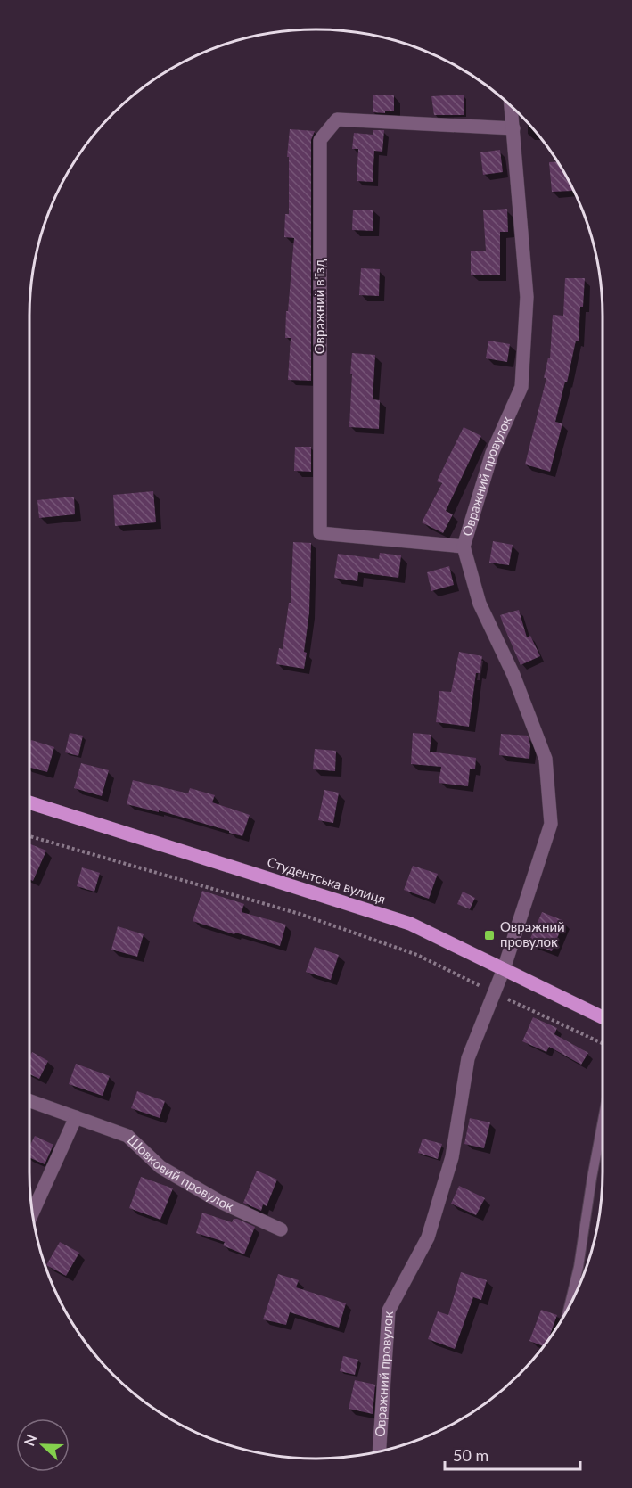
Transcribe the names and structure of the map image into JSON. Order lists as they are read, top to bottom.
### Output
{
  "streets": {
    "main road": ["Студентська вулиця"],
    "street": ["Овражний в'їзд", "Овражний провулок", "Шовковий провулок"]
  },
  "crossings": [
    ["Овражний в'їзд", "Овражний провулок"],
    ["Овражний провулок", "Студентська вулиця"]
  ],
  "places": {
    "transit": ["Овражний провулок"]
  },
  "scale_bar": "50 m",
  "north": "left"
}
